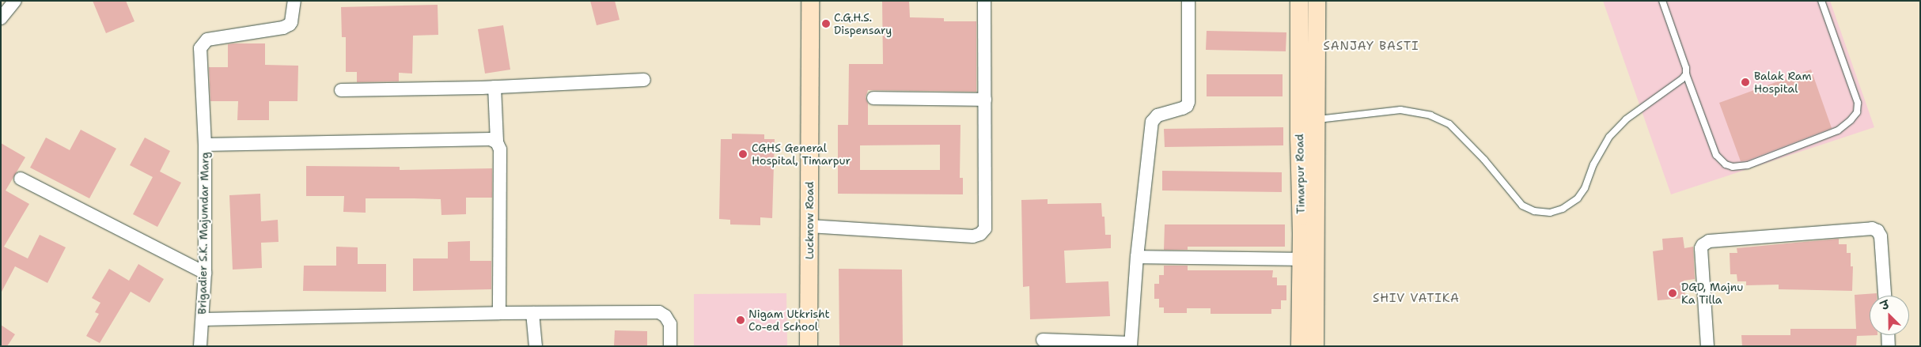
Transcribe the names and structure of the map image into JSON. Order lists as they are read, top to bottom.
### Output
{
  "streets": {
    "street": ["Timarpur Road", "Lucknow Road", "Brigadier S.K. Majumdar Marg"]
  },
  "districts": ["SANJAY BASTI", "SHIV VATIKA"],
  "places": [
    "C.G.H.S. Dispensary",
    "Balak Ram Hospital",
    "CGHS General Hospital, Timarpur",
    "DGD, Majnu Ka Tilla",
    "Nigam Utkrisht Co-ed School"
  ],
  "north": "top left"
}
